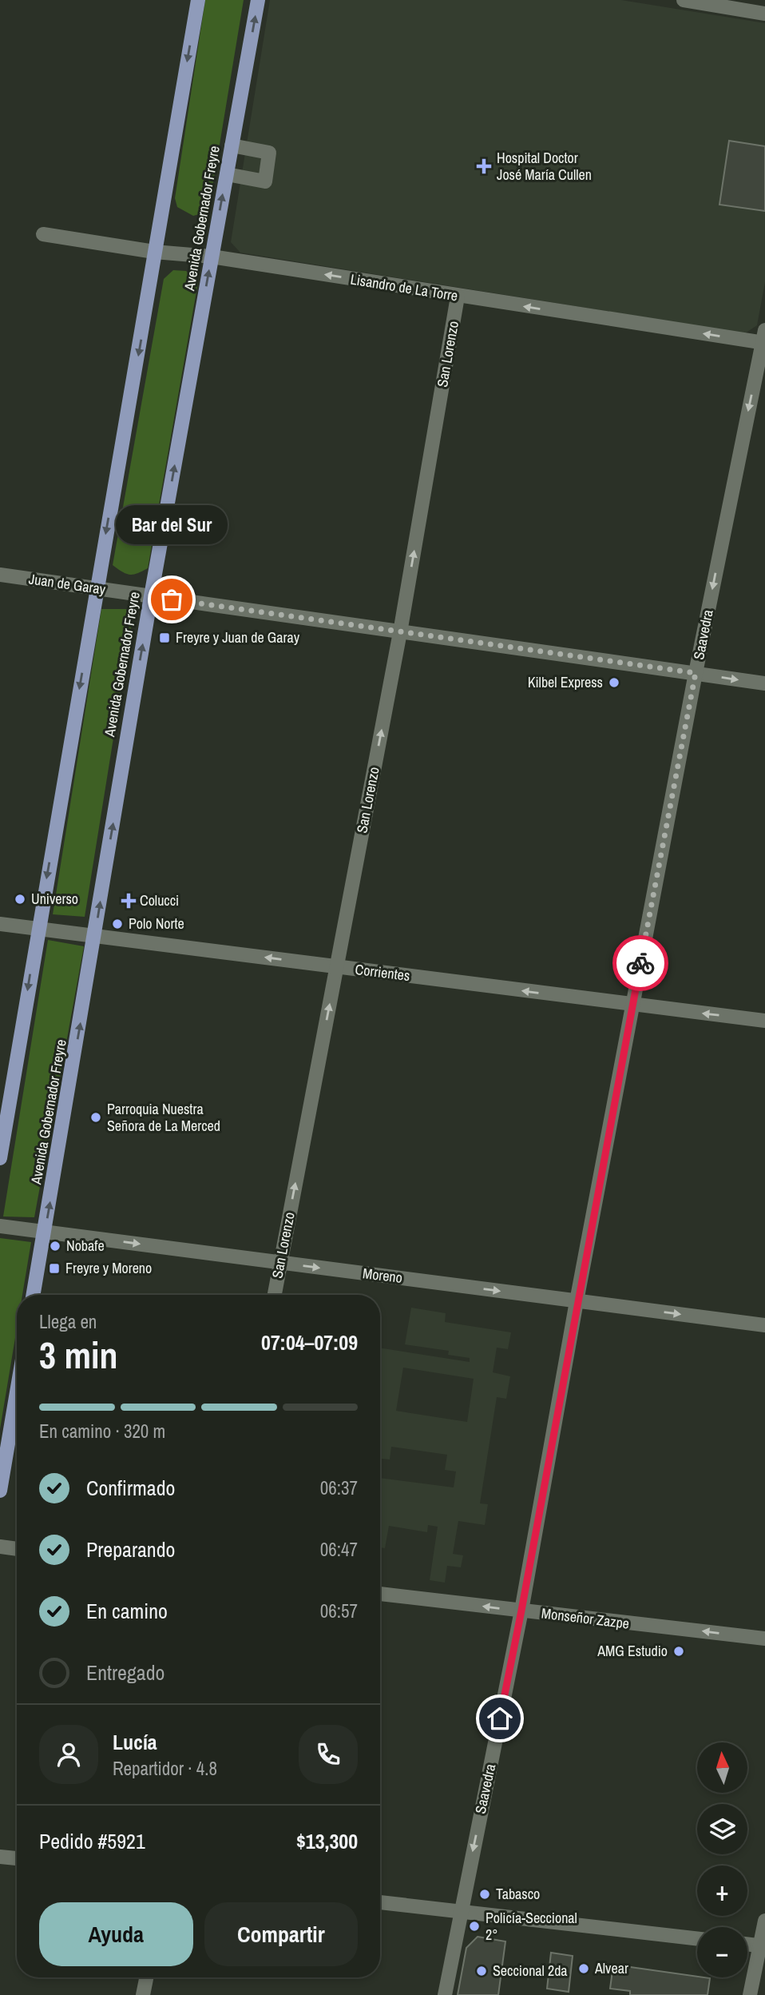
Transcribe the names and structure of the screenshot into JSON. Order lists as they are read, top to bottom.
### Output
{
  "streets": {
    "main road": ["Avenida Gobernador Freyre"],
    "street": [
      "Lisandro de La Torre",
      "San Lorenzo",
      "Juan de Garay",
      "Saavedra",
      "Corrientes",
      "Moreno",
      "Monseñor Zazpe"
    ]
  },
  "crossings": [
    ["Avenida Gobernador Freyre", "Lisandro de La Torre"],
    ["Avenida Gobernador Freyre", "Juan de Garay"],
    ["Avenida Gobernador Freyre", "Corrientes"],
    ["Avenida Gobernador Freyre", "Moreno"],
    ["Lisandro de La Torre", "San Lorenzo"],
    ["Lisandro de La Torre", "Saavedra"],
    ["San Lorenzo", "Juan de Garay"],
    ["San Lorenzo", "Corrientes"],
    ["San Lorenzo", "Moreno"],
    ["Juan de Garay", "Saavedra"],
    ["Saavedra", "Corrientes"],
    ["Saavedra", "Moreno"],
    ["Saavedra", "Monseñor Zazpe"]
  ],
  "one_way": [
    "Lisandro de La Torre",
    "San Lorenzo",
    "Saavedra",
    "Corrientes",
    "Moreno",
    "Monseñor Zazpe"
  ],
  "places": {
    "health": ["Hospital Doctor José María Cullen", "Colucci"],
    "other": [
      "Bar del Sur",
      "Kilbel Express",
      "Universo",
      "Polo Norte",
      "Parroquia Nuestra Señora de La Merced",
      "Nobafe",
      "AMG Estudio",
      "Tabasco",
      "Policía-Seccional 2°",
      "Alvear",
      "Seccional 2da"
    ],
    "transit": ["Freyre y Juan de Garay", "Freyre y Moreno"]
  },
  "north": "top",
  "page": {
    "bubble": "Bar del Sur",
    "heading": ["3 min", "Llega en", "07:04–07:09"],
    "panel": [
      "Lucía",
      "Repartidor · 4.8",
      "Pedido #5921",
      "$13,300"
    ],
    "bar": "En camino · 320 m",
    "list": [
      ["Confirmado", "06:37"],
      ["Preparando", "06:47"],
      ["En camino", "06:57"],
      "Entregado"
    ],
    "map_buttons": ["+", "−"],
    "buttons": ["Ayuda", "Compartir"]
  }
}
